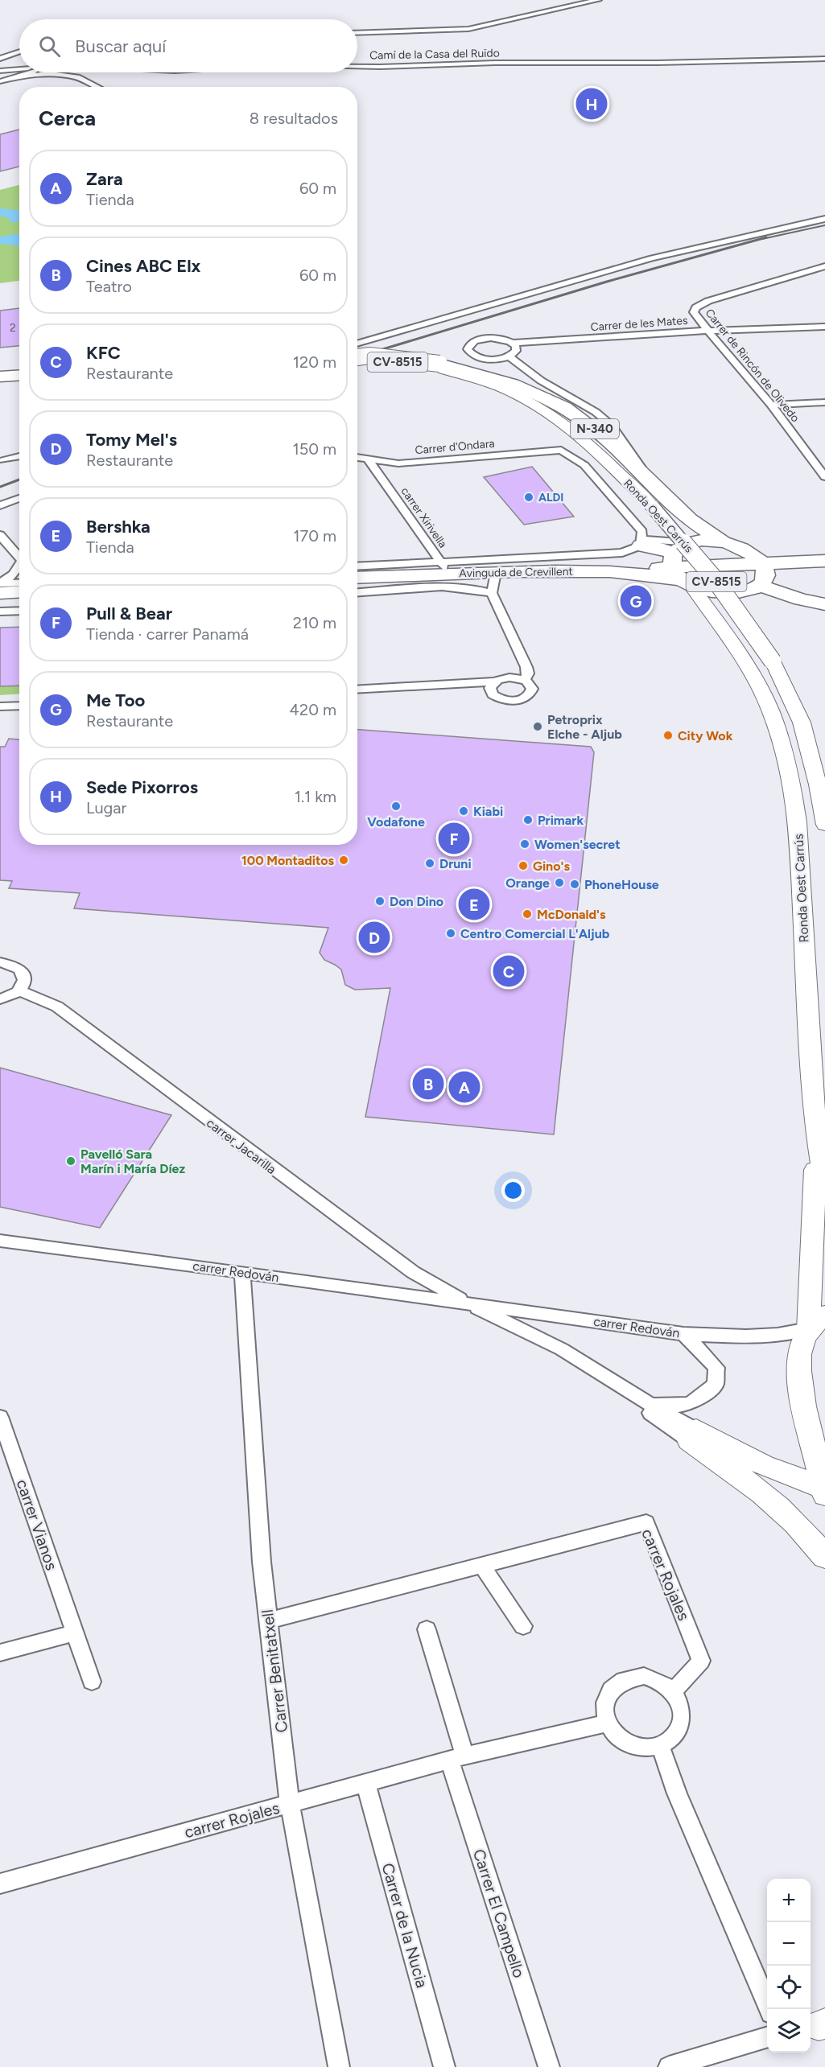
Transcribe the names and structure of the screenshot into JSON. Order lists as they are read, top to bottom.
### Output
{
  "streets": {
    "highway": ["N-340", "Ronda Oest Carrús", "Avinguda de Crevillent"],
    "main road": ["CV-8515"],
    "street": [
      "Camí de la Casa del Ruïdo",
      "Carrer de les Mates",
      "Carrer de Rincón de Olivedo",
      "Carrer d'Ondara",
      "carrer Xirivella",
      "carrer Jacarilla",
      "carrer Redován",
      "carrer Vianos",
      "carrer Rojales",
      "Carrer Benitatxell",
      "Carrer El Campello",
      "Carrer de la Nucia"
    ]
  },
  "crossings": [
    ["Carrer de les Mates", "Carrer de Rincón de Olivedo"],
    ["Carrer de les Mates", "Ronda Oest Carrús"],
    ["Carrer d'Ondara", "carrer Xirivella"],
    ["Carrer d'Ondara", "Avinguda de Crevillent"],
    ["Ronda Oest Carrús", "Avinguda de Crevillent"],
    ["Ronda Oest Carrús", "carrer Redován"],
    ["carrer Xirivella", "Avinguda de Crevillent"],
    ["carrer Jacarilla", "carrer Redován"],
    ["carrer Redován", "Carrer Benitatxell"],
    ["carrer Rojales", "Carrer Benitatxell"],
    ["carrer Rojales", "Carrer El Campello"],
    ["carrer Rojales", "Carrer de la Nucia"]
  ],
  "places": [
    "ALDI",
    "Petroprix Elche - Aljub",
    "City Wok",
    "Vodafone",
    "Kiabi",
    "Primark",
    "Women'secret",
    "100 Montaditos",
    "Druni",
    "Gino's",
    "Orange",
    "PhoneHouse",
    "Don Dino",
    "McDonald's",
    "Centro Comercial L'Aljub",
    "Pavelló Sara Marín i María Díez"
  ],
  "house_numbers": ["2"],
  "page": {
    "search": "Buscar aquí",
    "pins": [
      "H",
      "G",
      "F",
      "E",
      "D",
      "C",
      "B",
      "A"
    ],
    "heading": ["Cerca", "8 resultados"],
    "list": [
      {
        "mark": "A",
        "name": "Zara",
        "note": "Tienda",
        "value": "60 m"
      },
      {
        "mark": "B",
        "name": "Cines ABC Elx",
        "note": "Teatro",
        "value": "60 m"
      },
      {
        "mark": "C",
        "name": "KFC",
        "note": "Restaurante",
        "value": "120 m"
      },
      {
        "mark": "D",
        "name": "Tomy Mel's",
        "note": "Restaurante",
        "value": "150 m"
      },
      {
        "mark": "E",
        "name": "Bershka",
        "note": "Tienda",
        "value": "170 m"
      },
      {
        "mark": "F",
        "name": "Pull & Bear",
        "note": "Tienda · carrer Panamá",
        "value": "210 m"
      },
      {
        "mark": "G",
        "name": "Me Too",
        "note": "Restaurante",
        "value": "420 m"
      },
      {
        "mark": "H",
        "name": "Sede Pixorros",
        "note": "Lugar",
        "value": "1.1 km"
      }
    ],
    "map_buttons": ["+", "−"]
  }
}
